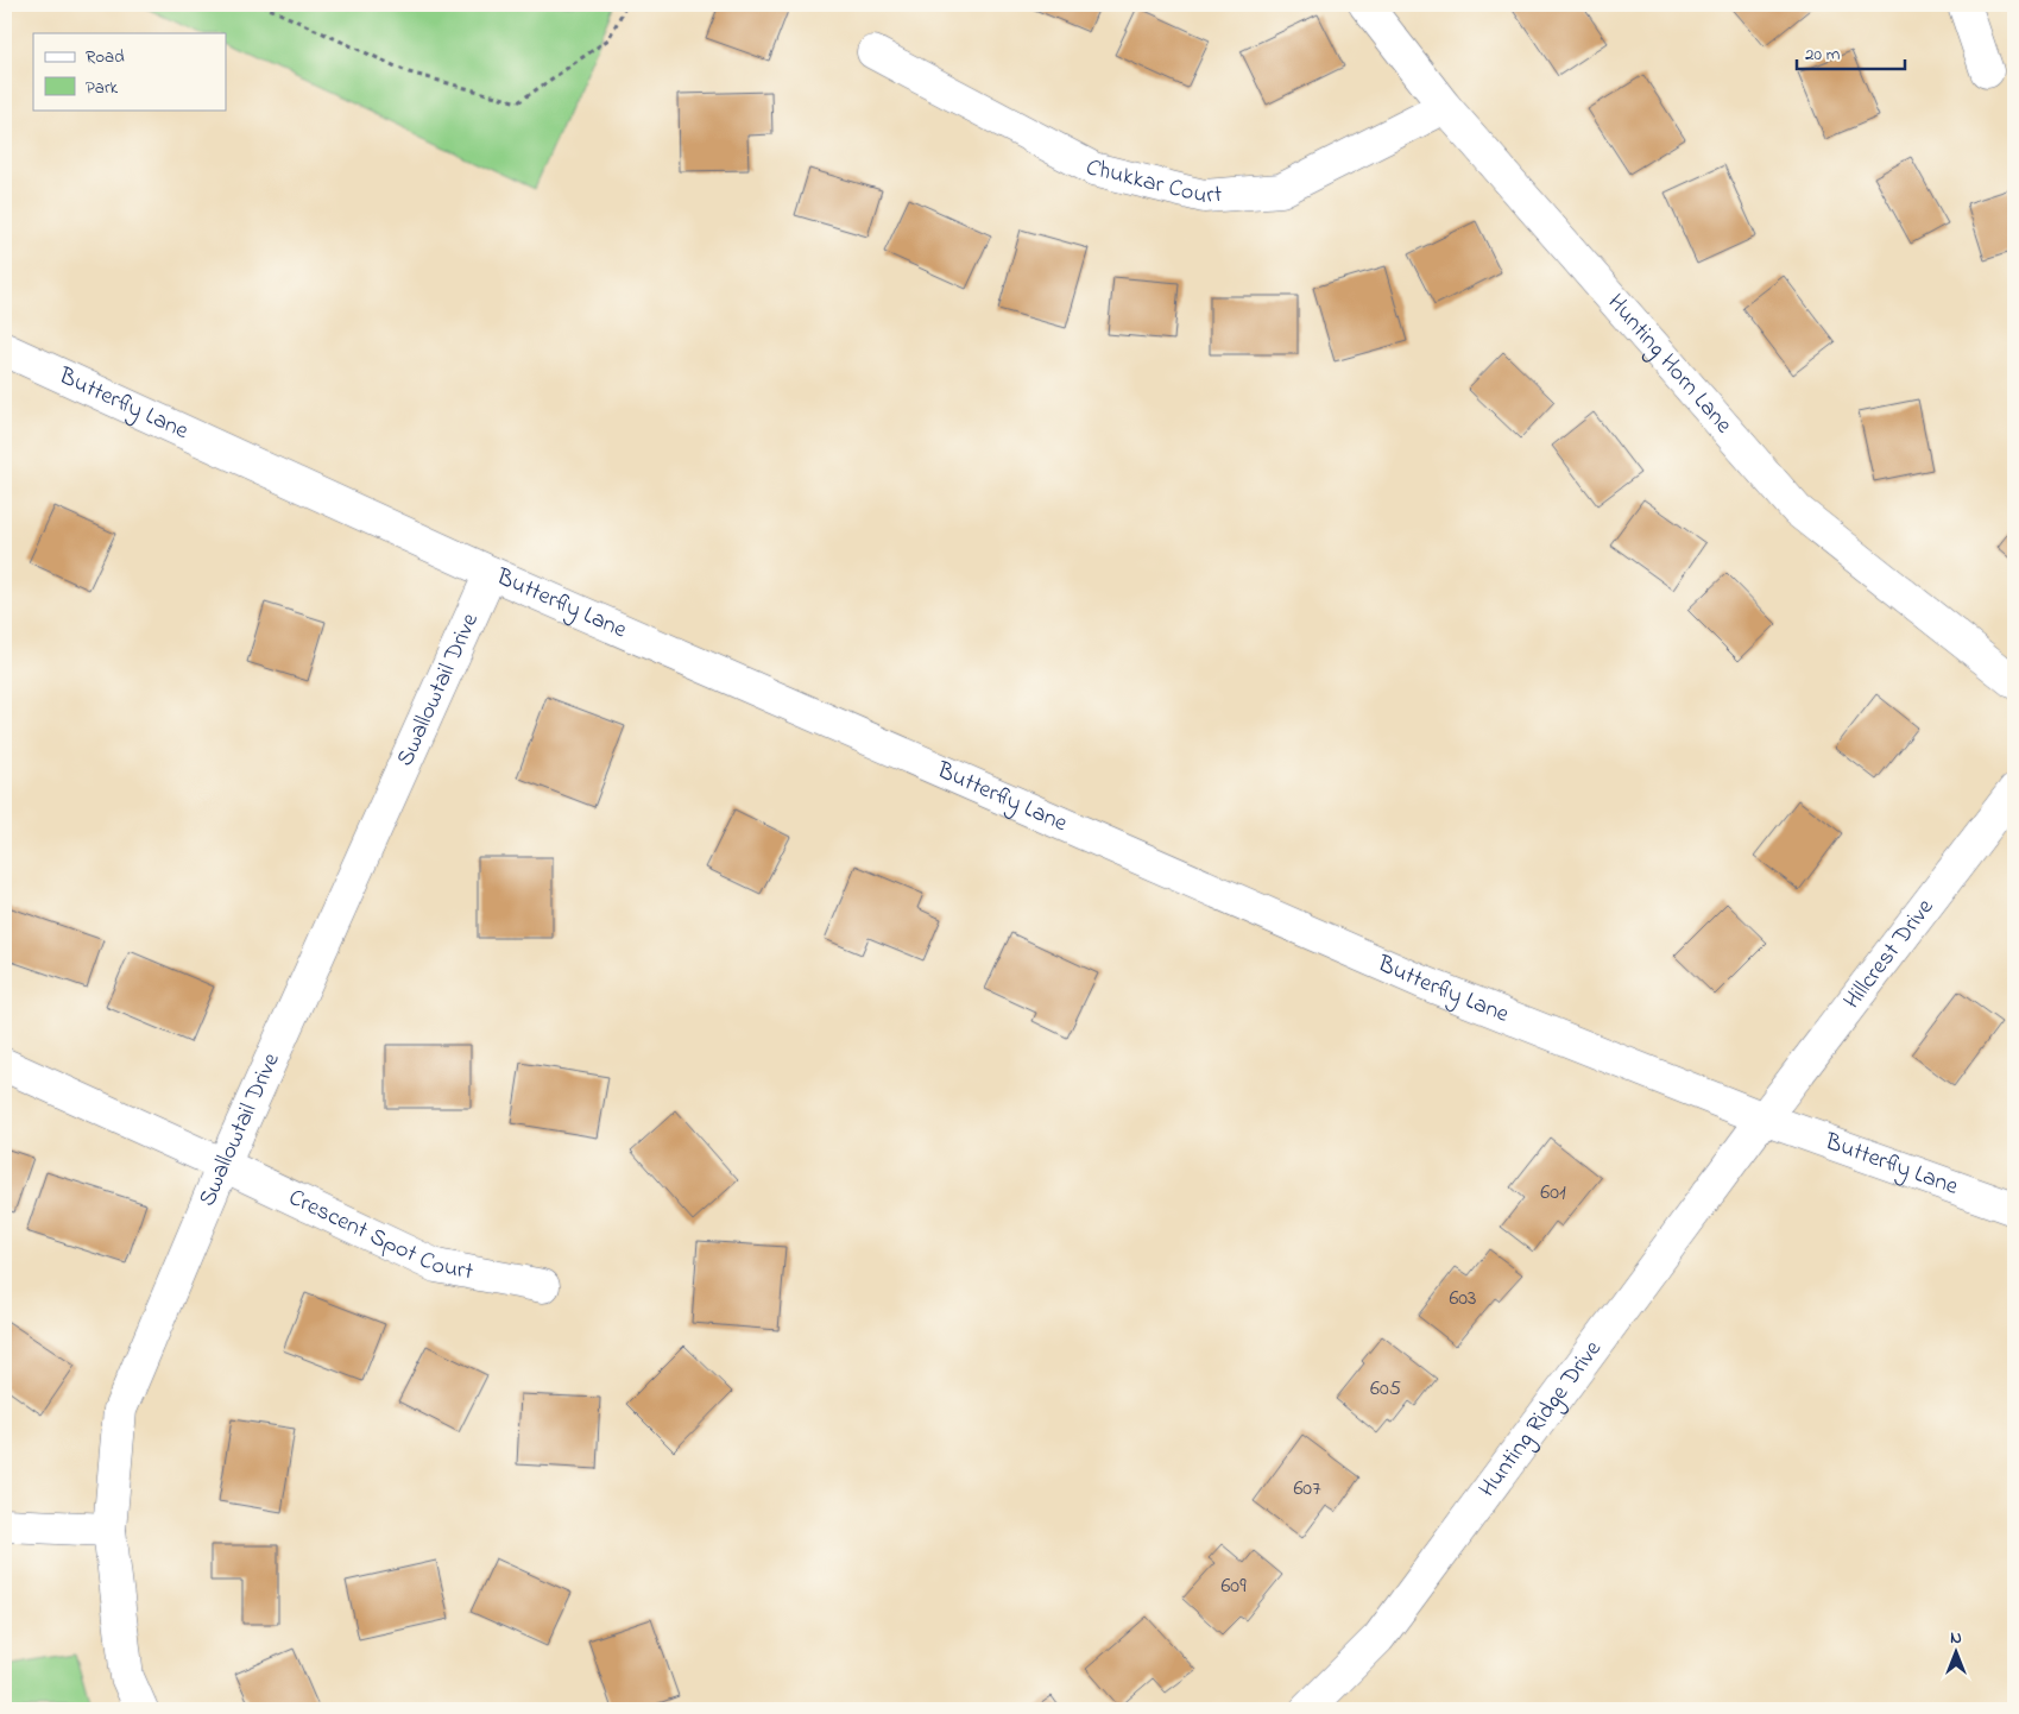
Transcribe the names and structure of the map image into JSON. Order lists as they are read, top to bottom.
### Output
{
  "streets": {
    "street": [
      "Chukkar Court",
      "Hunting Horn Lane",
      "Butterfly Lane",
      "Swallowtail Drive",
      "Hillcrest Drive",
      "Crescent Spot Court",
      "Hunting Ridge Drive"
    ]
  },
  "crossings": [
    ["Chukkar Court", "Hunting Horn Lane"],
    ["Butterfly Lane", "Swallowtail Drive"],
    ["Butterfly Lane", "Hillcrest Drive"],
    ["Butterfly Lane", "Hunting Ridge Drive"],
    ["Swallowtail Drive", "Crescent Spot Court"],
    ["Hillcrest Drive", "Hunting Ridge Drive"]
  ],
  "house_numbers": [
    "601",
    "603",
    "605",
    "607",
    "609"
  ],
  "legend": ["Road", "Park"],
  "scale_bar": "20 m",
  "north": "top"
}
